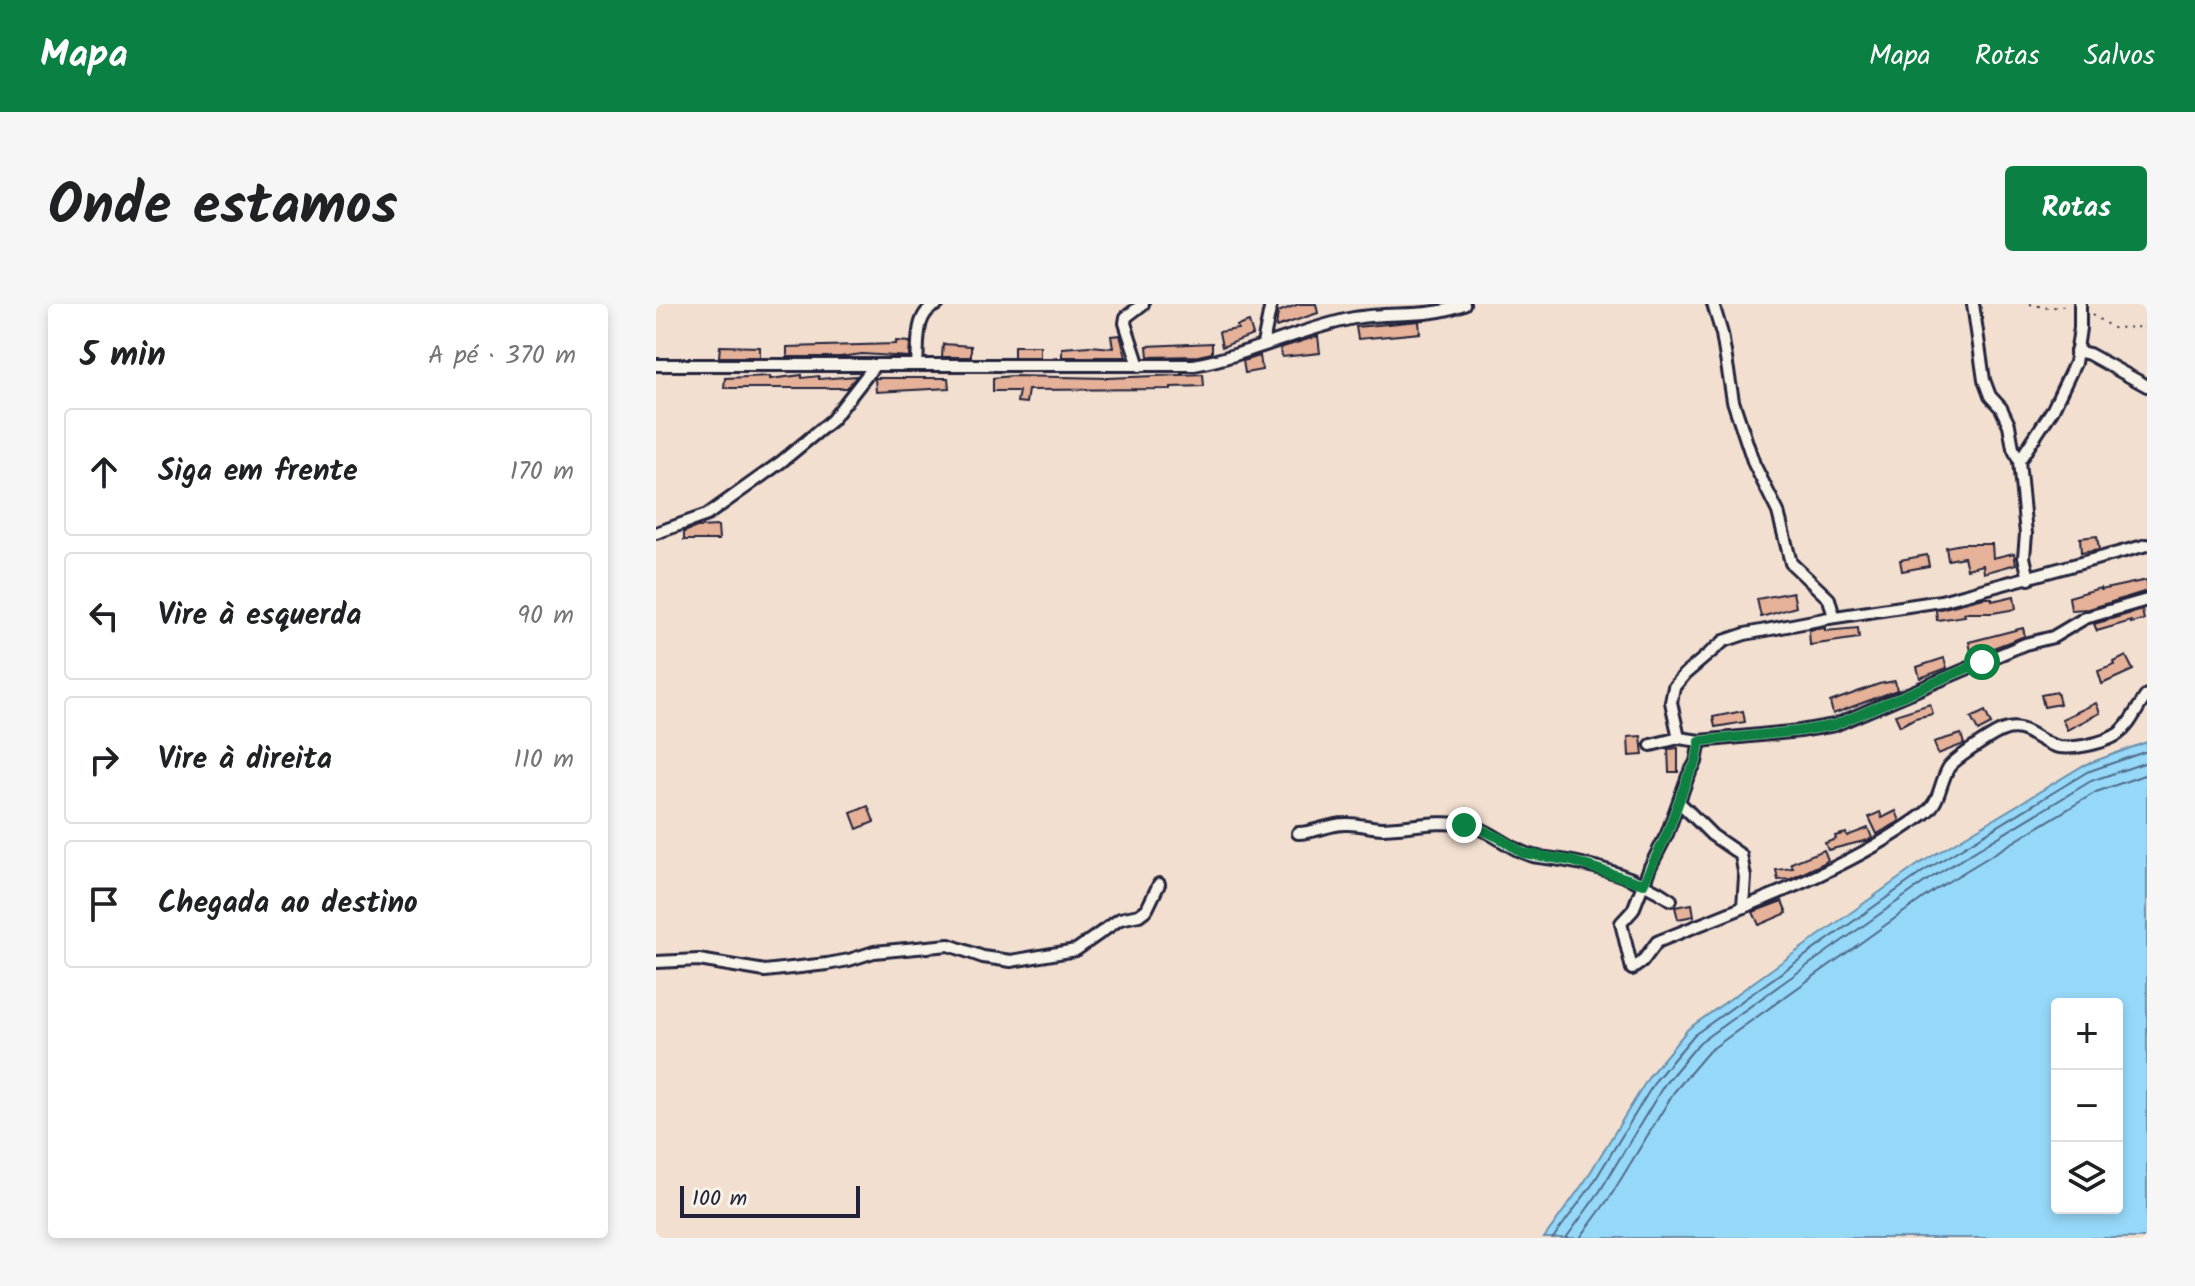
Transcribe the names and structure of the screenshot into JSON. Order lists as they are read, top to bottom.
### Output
{
  "scale_bar": "100 m",
  "page": {
    "header": "Mapa",
    "nav": ["Mapa", "Rotas", "Salvos"],
    "title": "Onde estamos",
    "buttons": "Rotas",
    "heading": ["5 min", "A pé · 370 m"],
    "list": [
      ["Siga em frente", "170 m"],
      ["Vire à esquerda", "90 m"],
      ["Vire à direita", "110 m"],
      "Chegada ao destino"
    ],
    "map_buttons": ["+", "−"],
    "scale": "100 m"
  }
}
